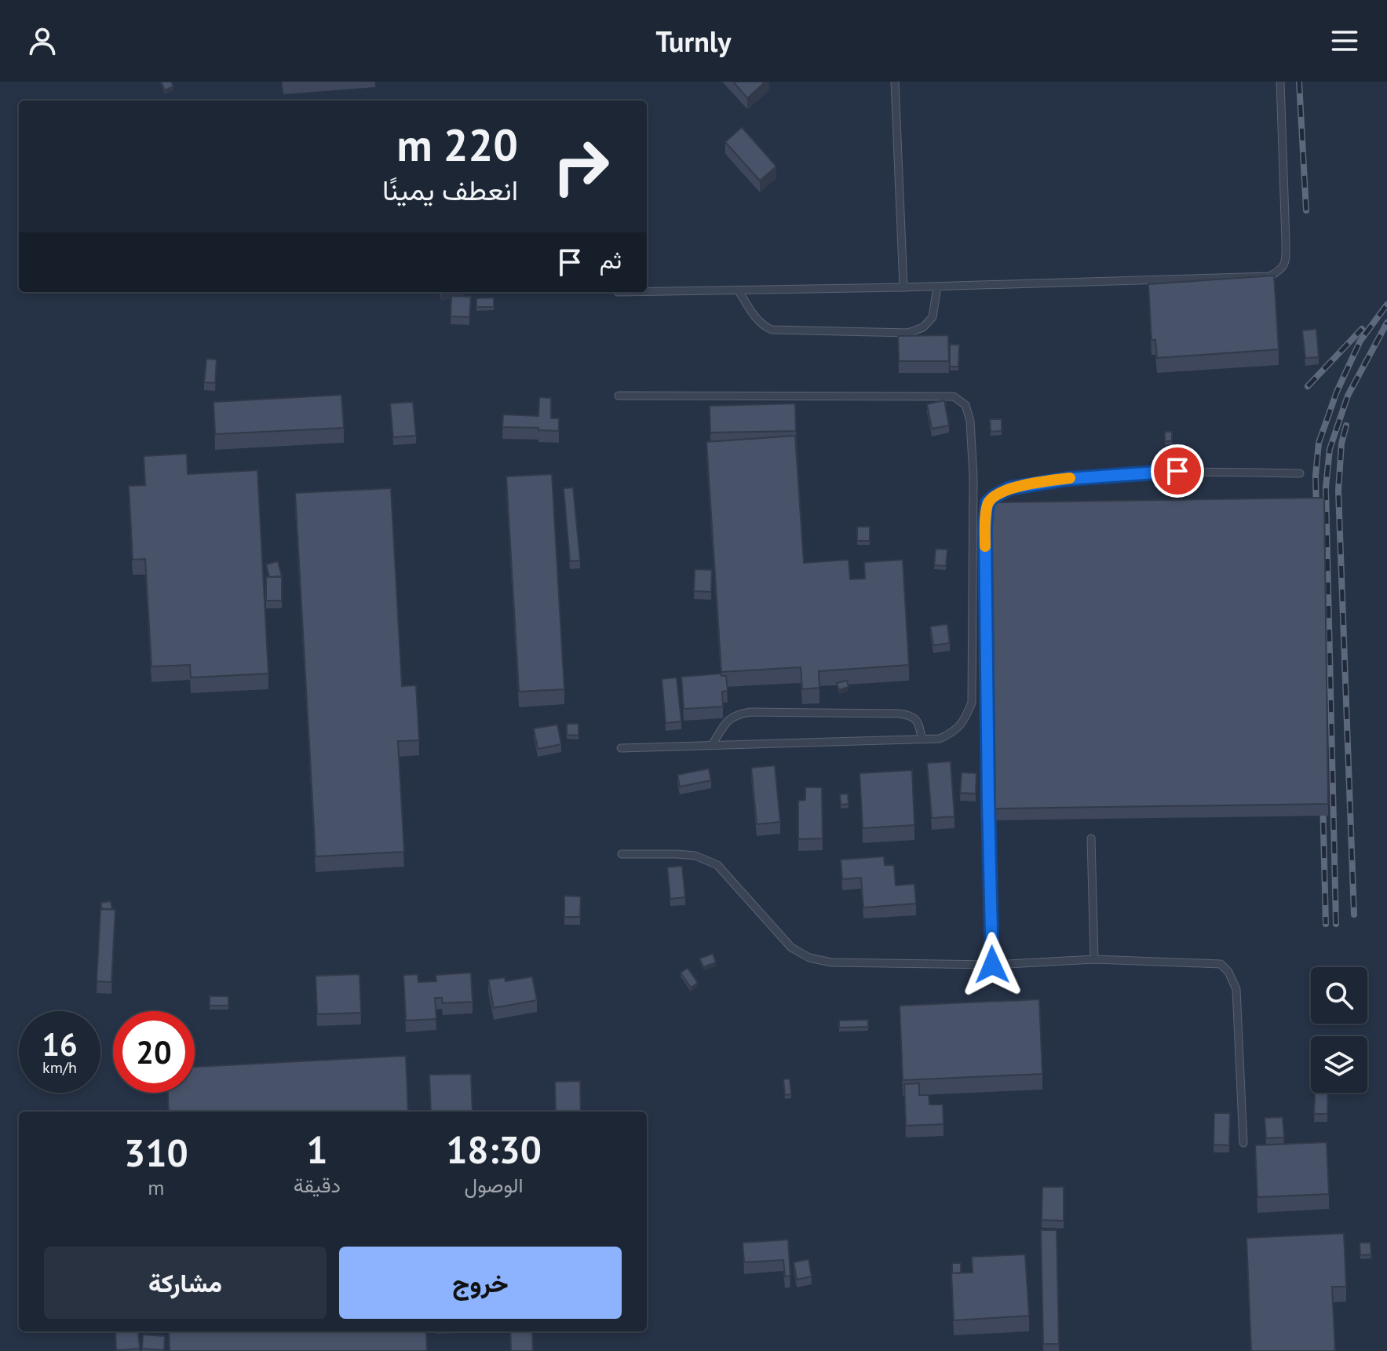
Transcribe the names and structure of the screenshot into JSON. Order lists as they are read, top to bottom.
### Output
{
  "page": {
    "header": "Turnly",
    "turn": ["220 m", "انعطف يمينًا"],
    "then": "ثم",
    "speed": "16 km/h",
    "limit": "20",
    "eta": [
      "18:30",
      "الوصول",
      "1",
      "دقيقة",
      "310",
      "m"
    ],
    "buttons": ["خروج", "مشاركة"]
  }
}
